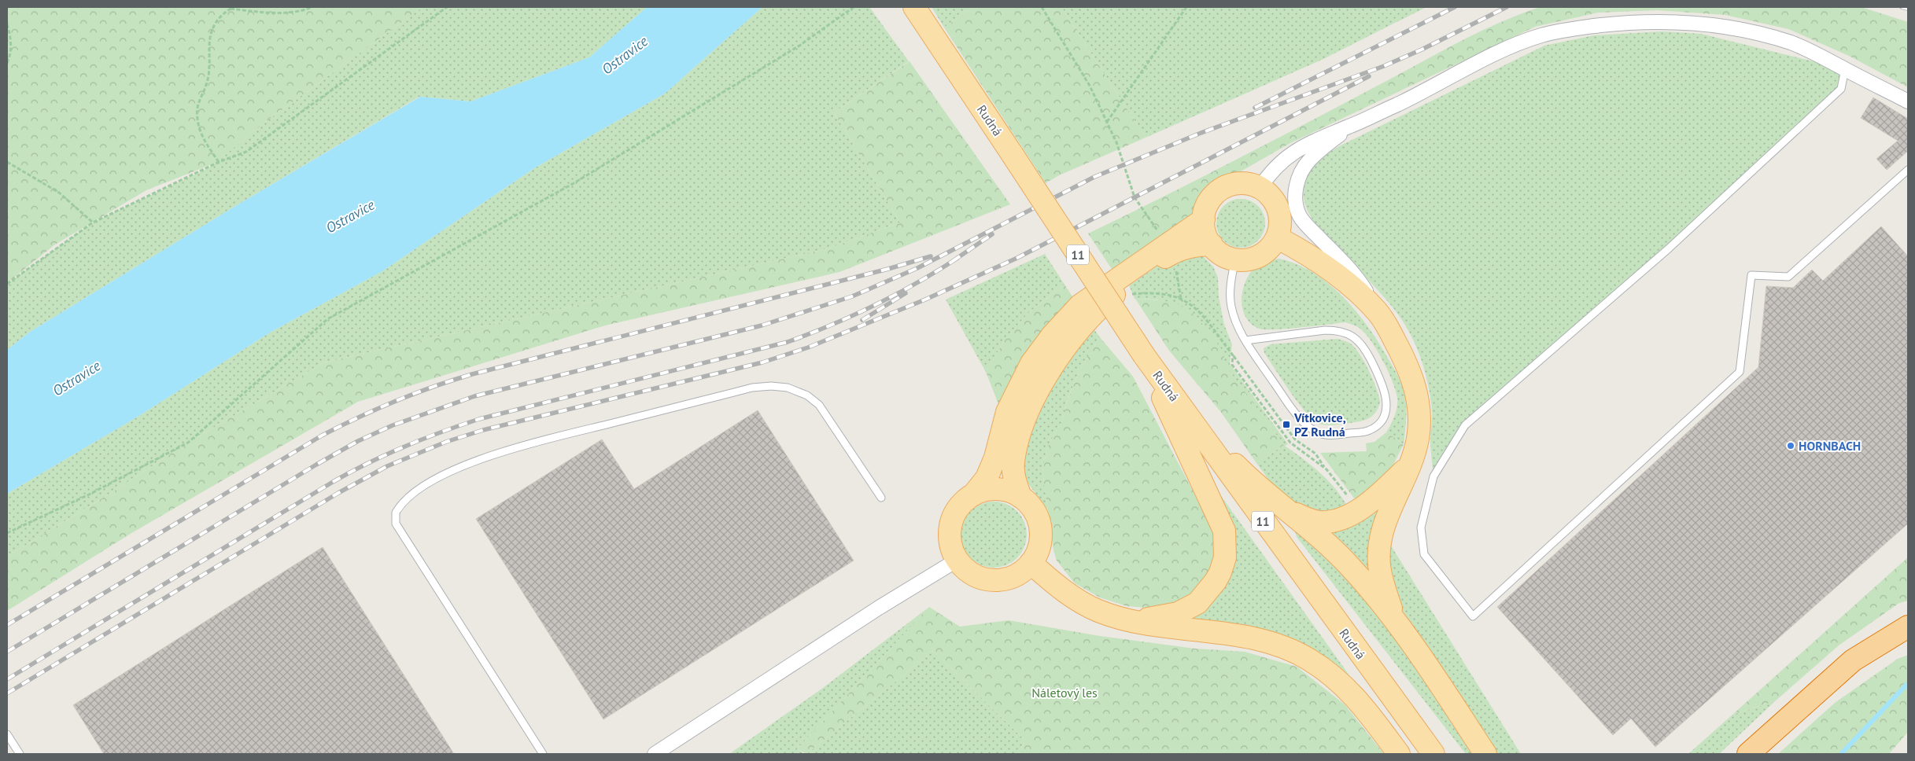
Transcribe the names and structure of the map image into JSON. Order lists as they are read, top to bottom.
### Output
{
  "streets": {
    "main road": ["Rudná", "11"]
  },
  "water": ["Ostravice"],
  "parks": ["Náletový les"],
  "places": {
    "transit": ["Vítkovice, PZ Rudná"],
    "other": ["HORNBACH"]
  }
}
